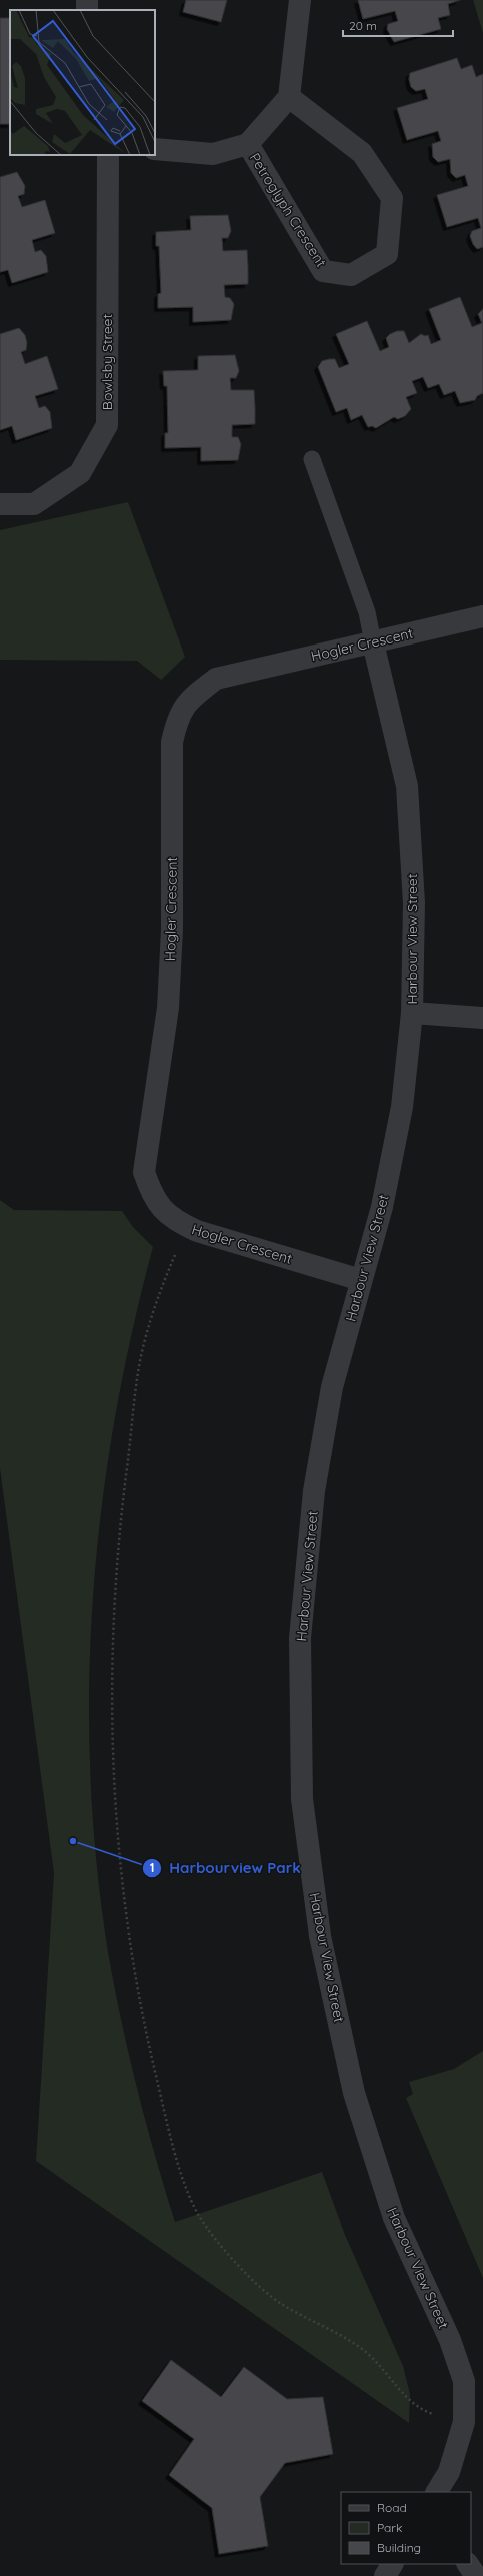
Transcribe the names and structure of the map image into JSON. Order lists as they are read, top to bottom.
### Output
{
  "streets": {
    "street": [
      "Petroglyph Crescent",
      "Bowlsby Street",
      "Hogler Crescent",
      "Harbour View Street"
    ]
  },
  "crossings": [
    ["Hogler Crescent", "Harbour View Street"]
  ],
  "places": ["Harbourview Park"],
  "legend": ["Road", "Park", "Building"],
  "scale_bar": "20 m"
}
